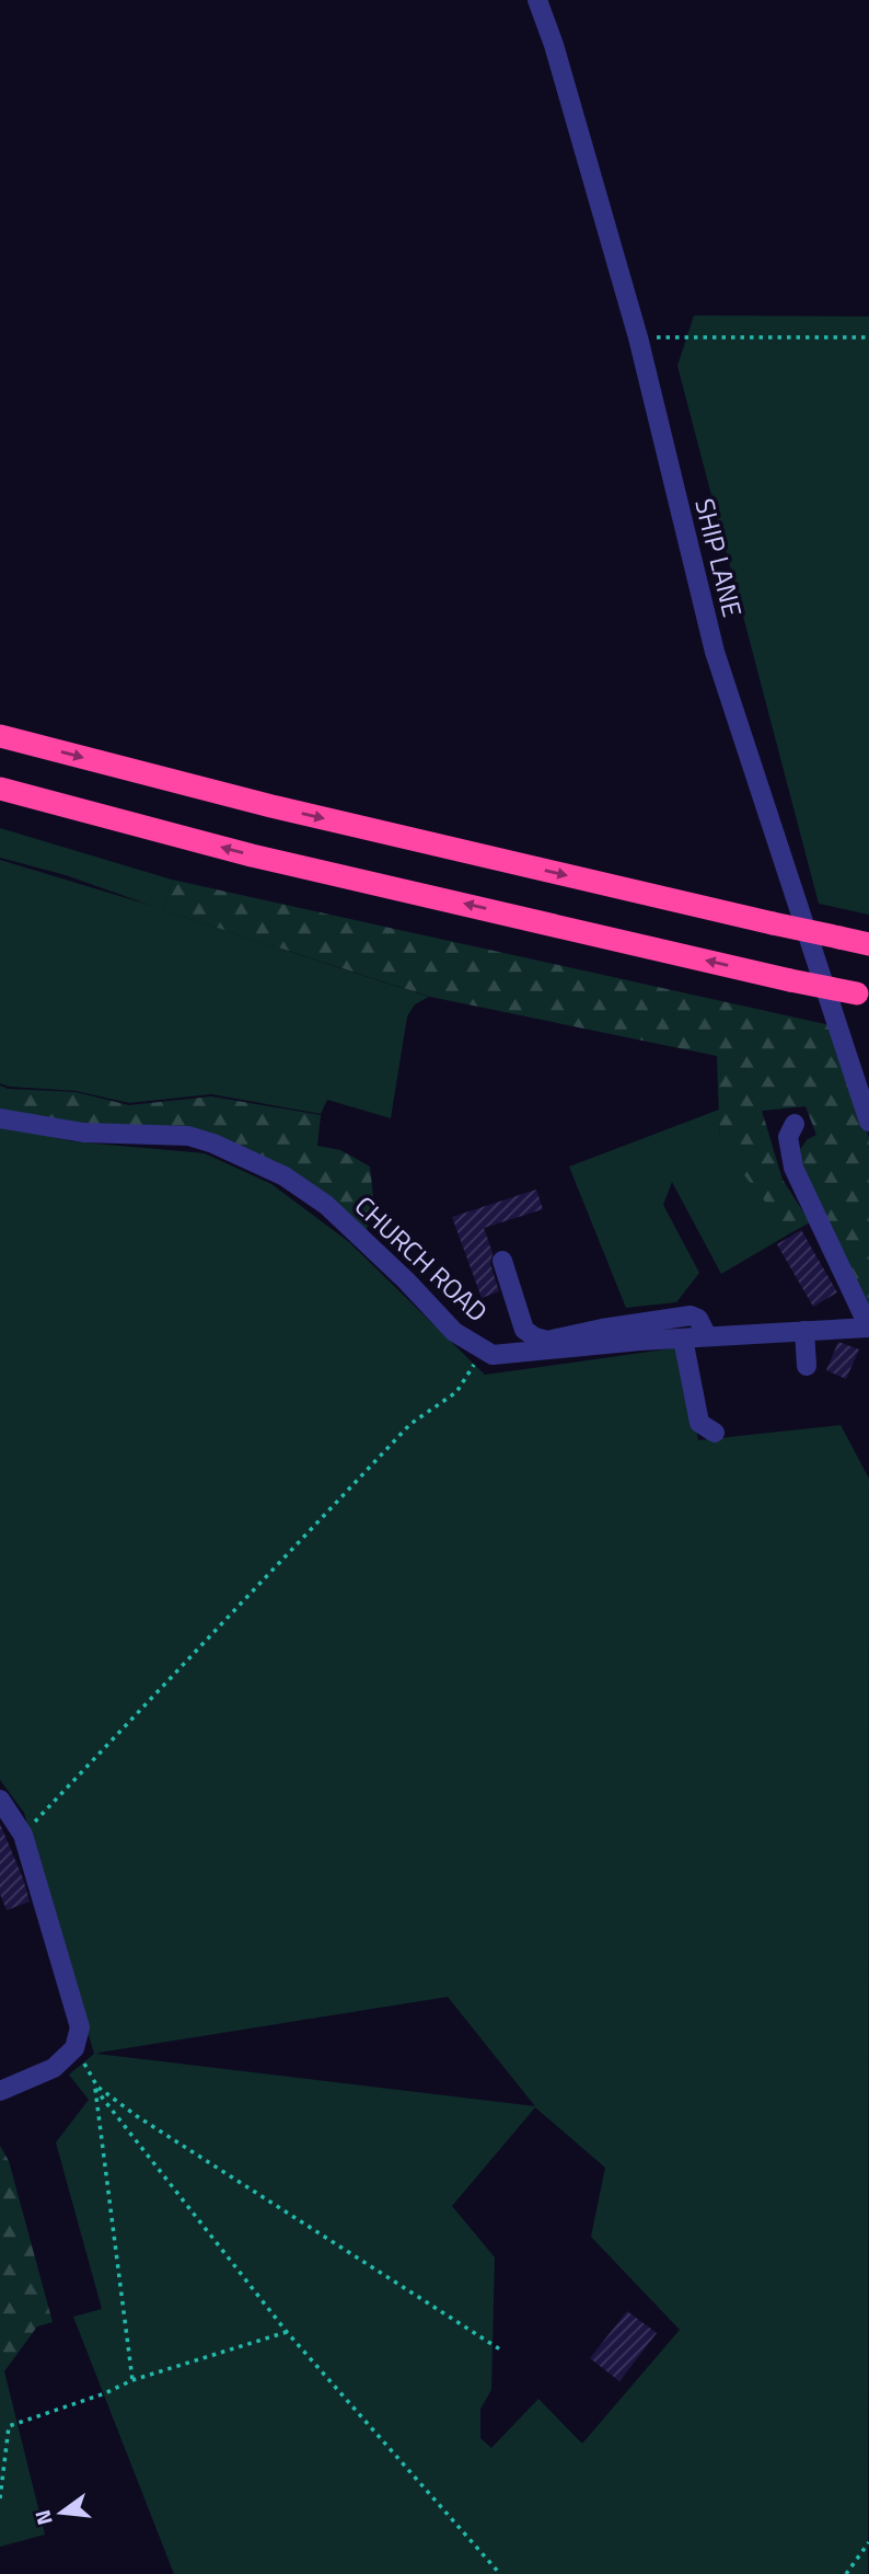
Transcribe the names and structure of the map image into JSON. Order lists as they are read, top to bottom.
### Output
{
  "streets": {
    "street": ["SHIP LANE", "CHURCH ROAD"]
  },
  "north": "left"
}
